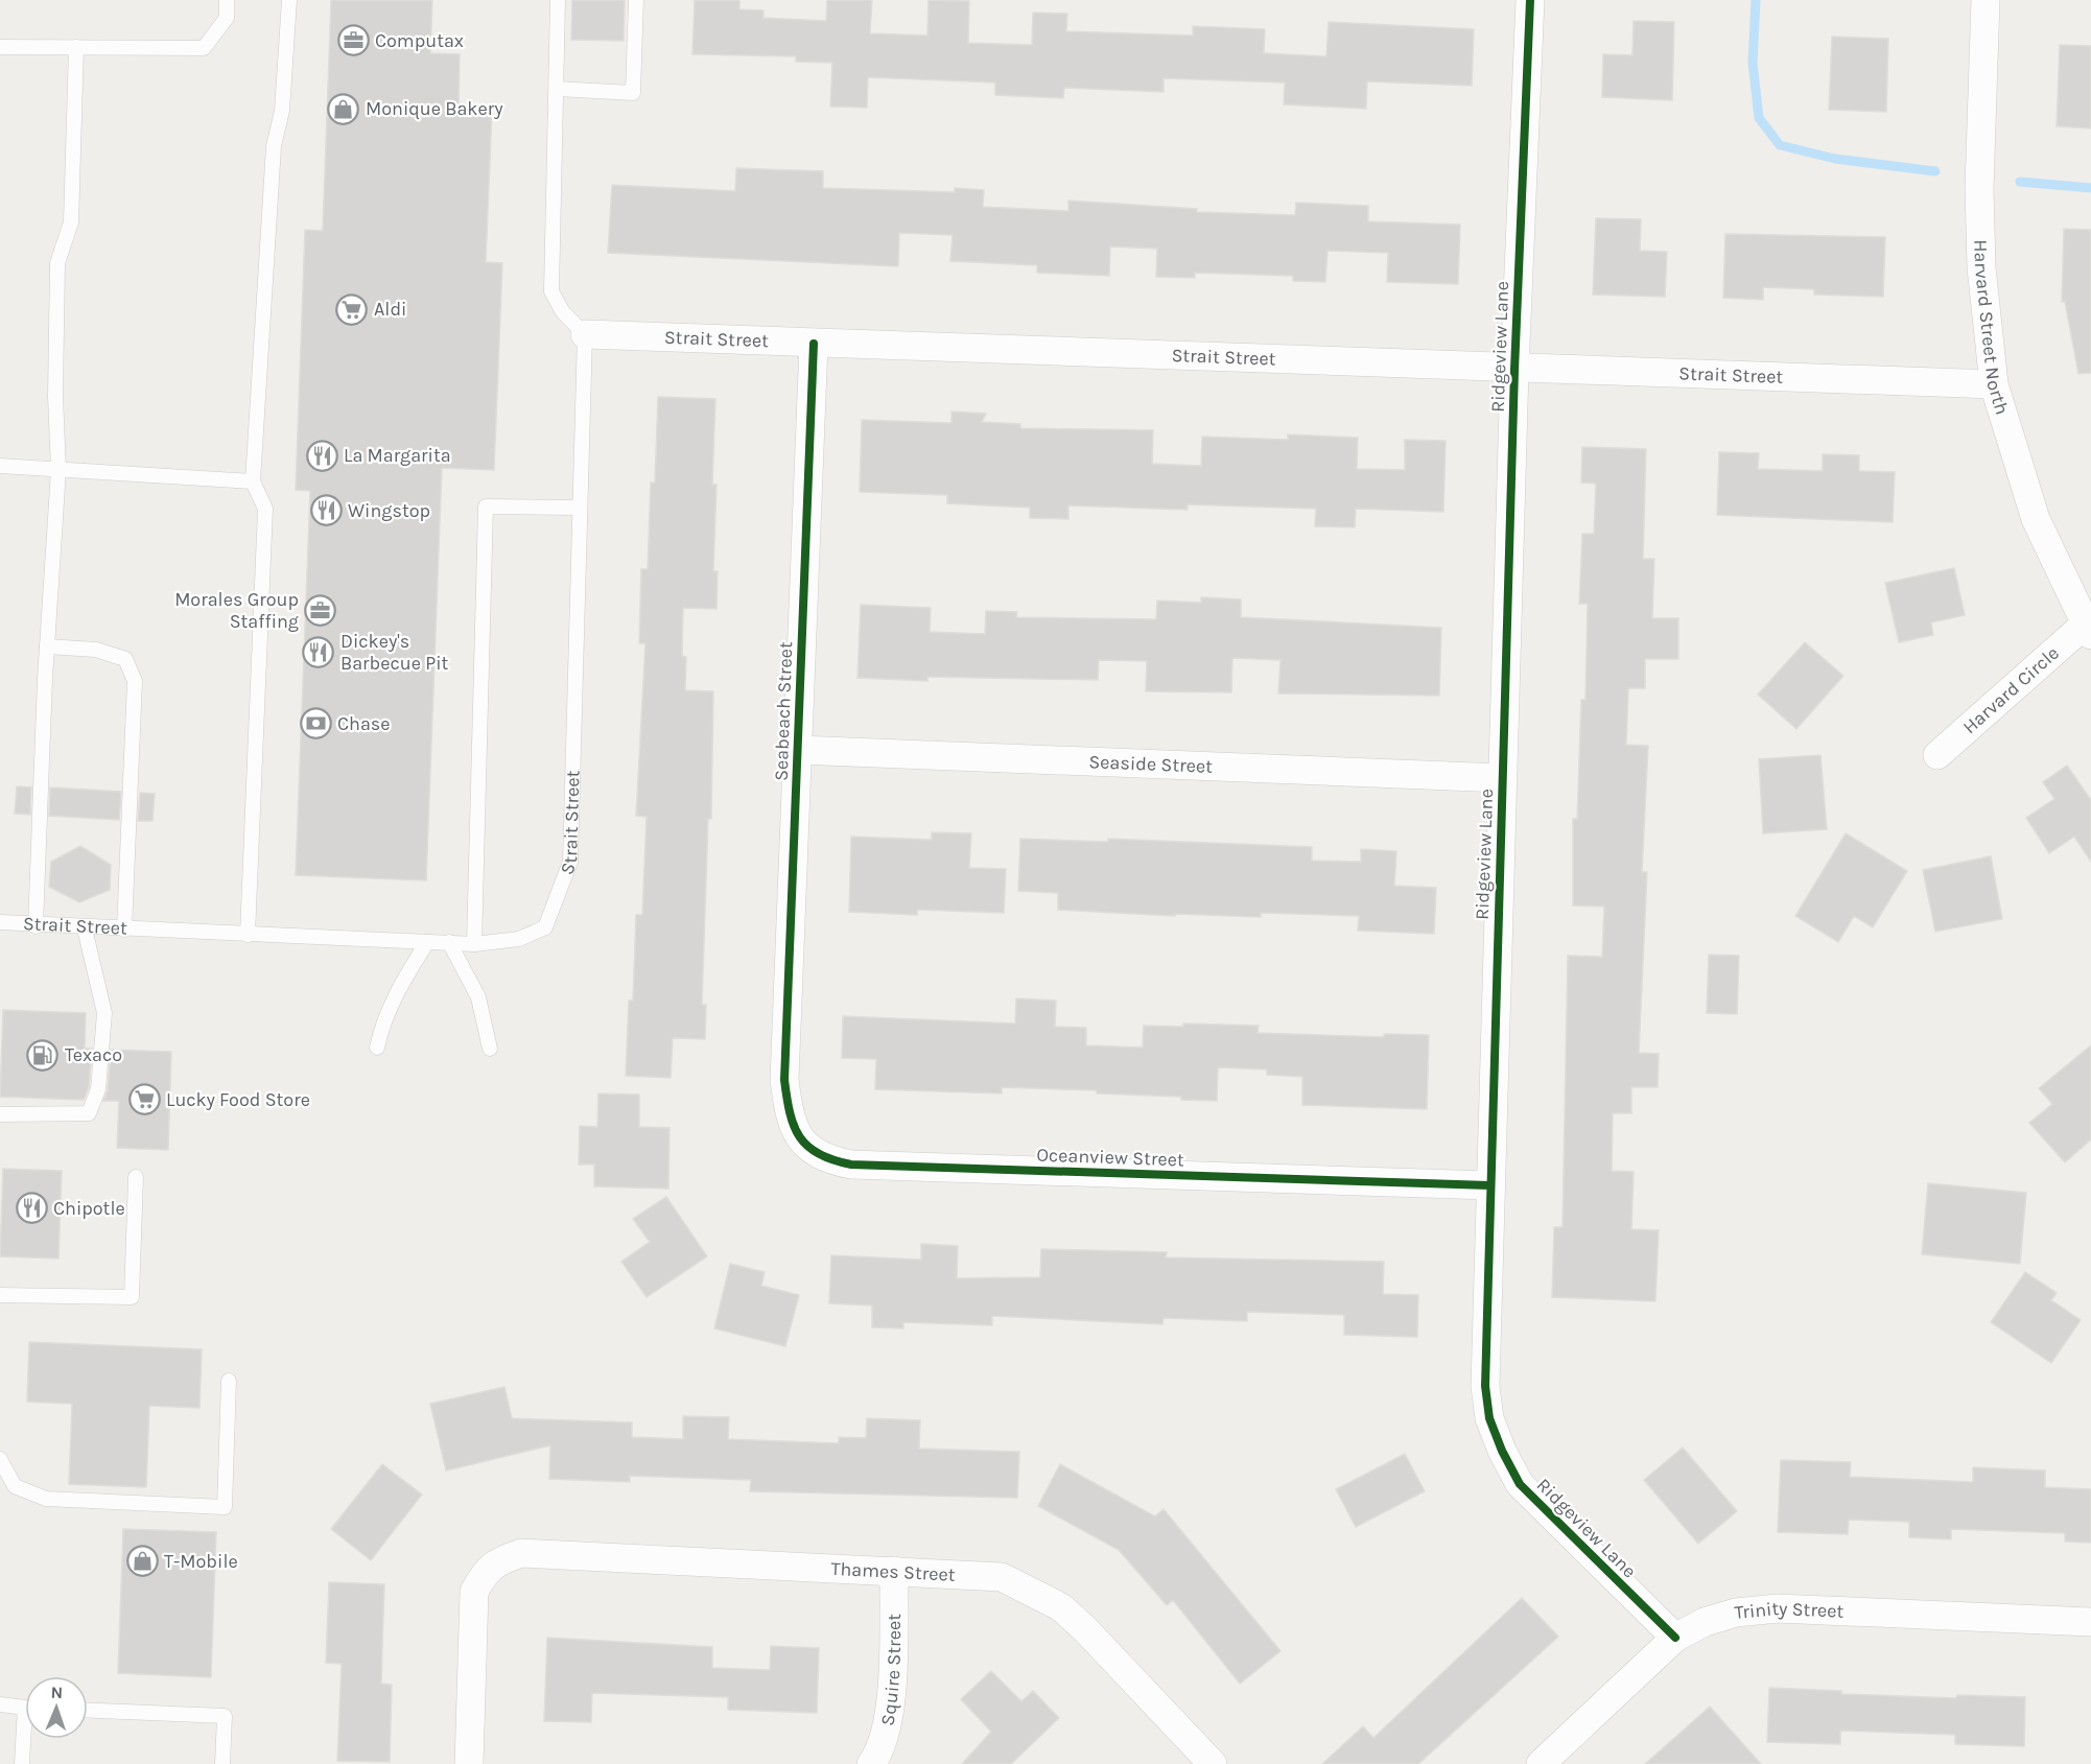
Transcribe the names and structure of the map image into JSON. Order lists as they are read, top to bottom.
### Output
{
  "streets": {
    "street": [
      "Harvard Street North",
      "Strait Street",
      "Ridgeview Lane",
      "Harvard Circle",
      "Seabeach Street",
      "Seaside Street",
      "Oceanview Street",
      "Thames Street",
      "Trinity Street",
      "Squire Street"
    ]
  },
  "crossings": [
    ["Harvard Street North", "Strait Street"],
    ["Harvard Street North", "Harvard Circle"],
    ["Strait Street", "Ridgeview Lane"],
    ["Strait Street", "Seabeach Street"],
    ["Ridgeview Lane", "Seaside Street"],
    ["Ridgeview Lane", "Oceanview Street"],
    ["Ridgeview Lane", "Trinity Street"],
    ["Seabeach Street", "Seaside Street"],
    ["Seabeach Street", "Oceanview Street"],
    ["Thames Street", "Squire Street"]
  ],
  "places": {
    "office": ["Computax", "Morales Group Staffing"],
    "shop": ["Monique Bakery", "T-Mobile"],
    "supermarket": ["Aldi", "Lucky Food Store"],
    "restaurant": [
      "La Margarita",
      "Wingstop",
      "Dickey's Barbecue Pit",
      "Chipotle"
    ],
    "bank": ["Chase"],
    "fuel station": ["Texaco"]
  },
  "north": "top"
}
